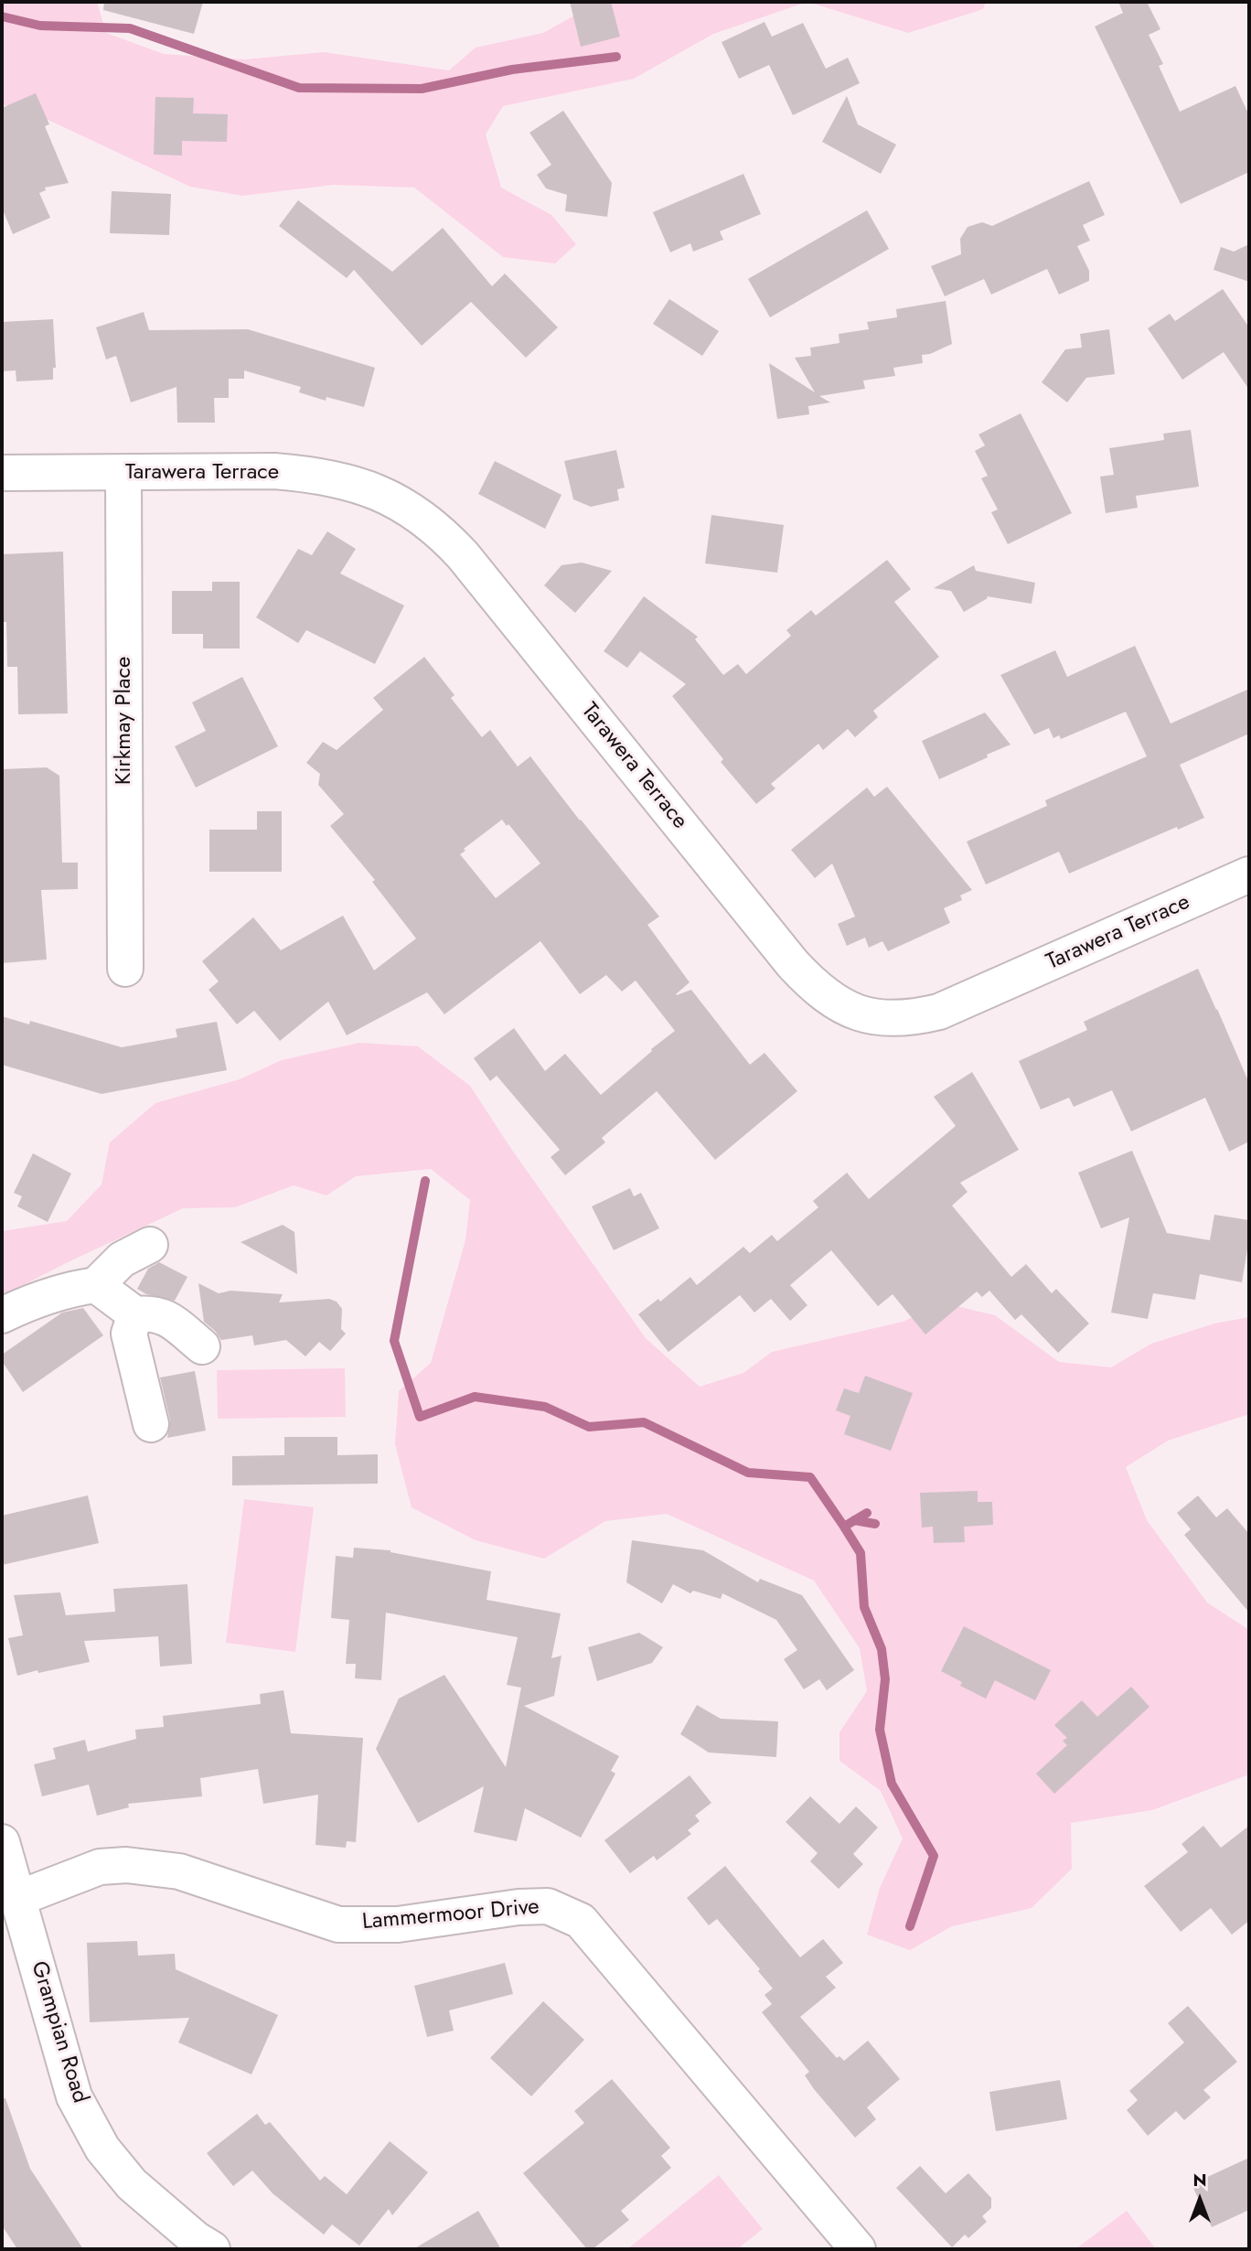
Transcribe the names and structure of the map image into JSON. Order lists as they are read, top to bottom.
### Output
{
  "streets": {
    "street": [
      "Tarawera Terrace",
      "Kirkmay Place",
      "Lammermoor Drive",
      "Grampian Road"
    ]
  },
  "crossings": [
    ["Tarawera Terrace", "Kirkmay Place"],
    ["Lammermoor Drive", "Grampian Road"]
  ],
  "north": "top"
}
